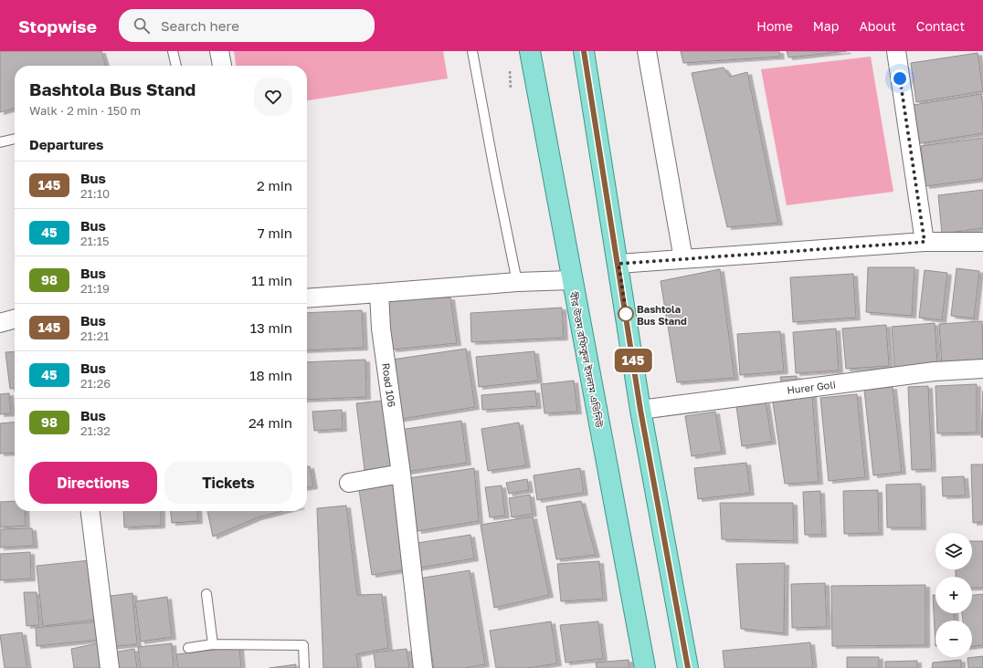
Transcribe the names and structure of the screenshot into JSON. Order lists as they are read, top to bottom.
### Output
{
  "streets": {
    "main road": ["বীর উত্তম রফিকুল ইসলাম এভিনিউ"],
    "street": ["Road 106", "Hurer Goli"]
  },
  "places": ["Bashtola Bus Stand"],
  "lines": ["bus line 145"],
  "page": {
    "header": "Stopwise",
    "search": "Search here",
    "nav": [
      "Home",
      "Map",
      "About",
      "Contact"
    ],
    "on_map": "145",
    "heading": [
      ["Bashtola Bus Stand", "Walk · 2 min · 150 m"],
      "Departures"
    ],
    "list": [
      {
        "mark": "145",
        "name": "Bus",
        "note": "21:10",
        "value": "2 min"
      },
      {
        "mark": "45",
        "name": "Bus",
        "note": "21:15",
        "value": "7 min"
      },
      {
        "mark": "98",
        "name": "Bus",
        "note": "21:19",
        "value": "11 min"
      },
      {
        "mark": "145",
        "name": "Bus",
        "note": "21:21",
        "value": "13 min"
      },
      {
        "mark": "45",
        "name": "Bus",
        "note": "21:26",
        "value": "18 min"
      },
      {
        "mark": "98",
        "name": "Bus",
        "note": "21:32",
        "value": "24 min"
      }
    ],
    "buttons": ["Directions", "Tickets"],
    "map_buttons": ["+", "−"]
  }
}
